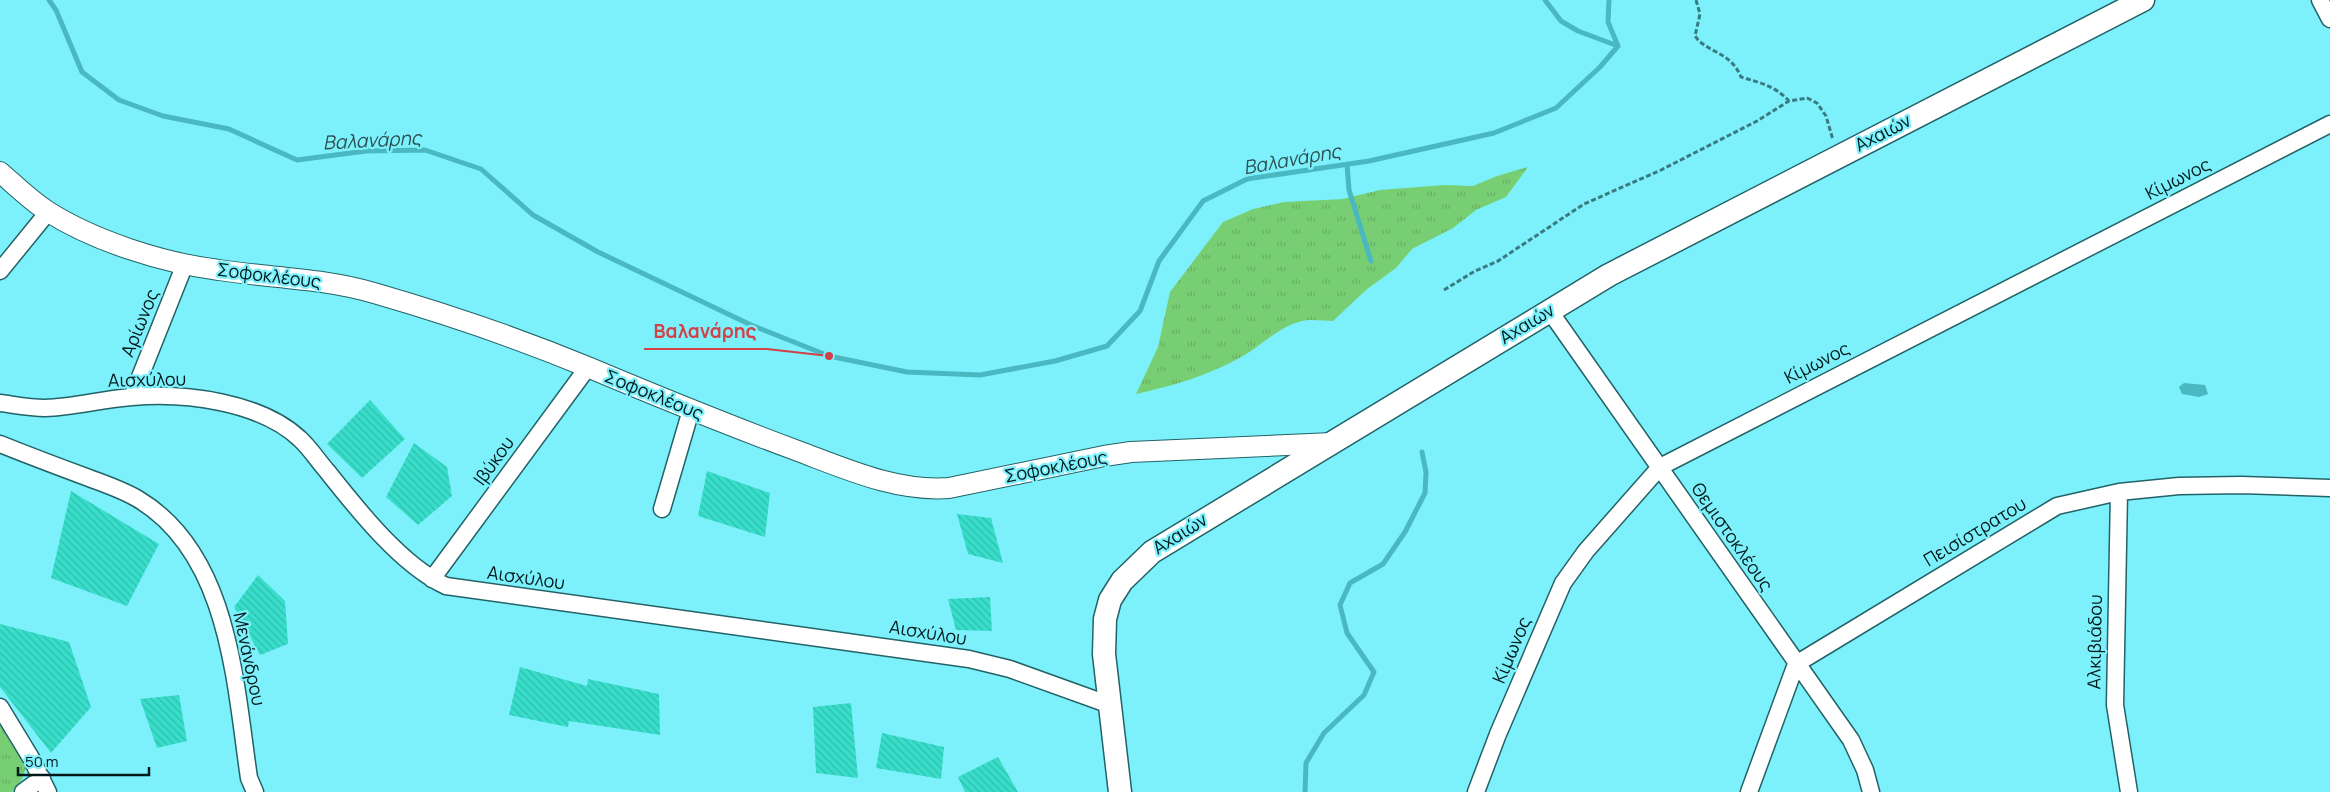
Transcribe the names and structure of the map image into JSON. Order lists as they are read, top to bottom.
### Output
{
  "streets": {
    "main road": ["Αχαιών"],
    "street": [
      "Κίμωνος",
      "Σοφοκλέους",
      "Αρίωνος",
      "Αισχύλου",
      "Ιβύκου",
      "Πεισίστρατου",
      "Θεμιστοκλέους",
      "Αλκιβιάδου",
      "Μενάνδρου"
    ]
  },
  "crossings": [
    ["Αχαιών", "Σοφοκλέους"],
    ["Αχαιών", "Αισχύλου"],
    ["Αχαιών", "Θεμιστοκλέους"],
    ["Κίμωνος", "Θεμιστοκλέους"],
    ["Σοφοκλέους", "Αρίωνος"],
    ["Σοφοκλέους", "Ιβύκου"],
    ["Αρίωνος", "Αισχύλου"],
    ["Αισχύλου", "Ιβύκου"],
    ["Πεισίστρατου", "Θεμιστοκλέους"],
    ["Πεισίστρατου", "Αλκιβιάδου"]
  ],
  "water": ["Βαλανάρης"],
  "places": ["Βαλανάρης"],
  "scale_bar": "50 m"
}
